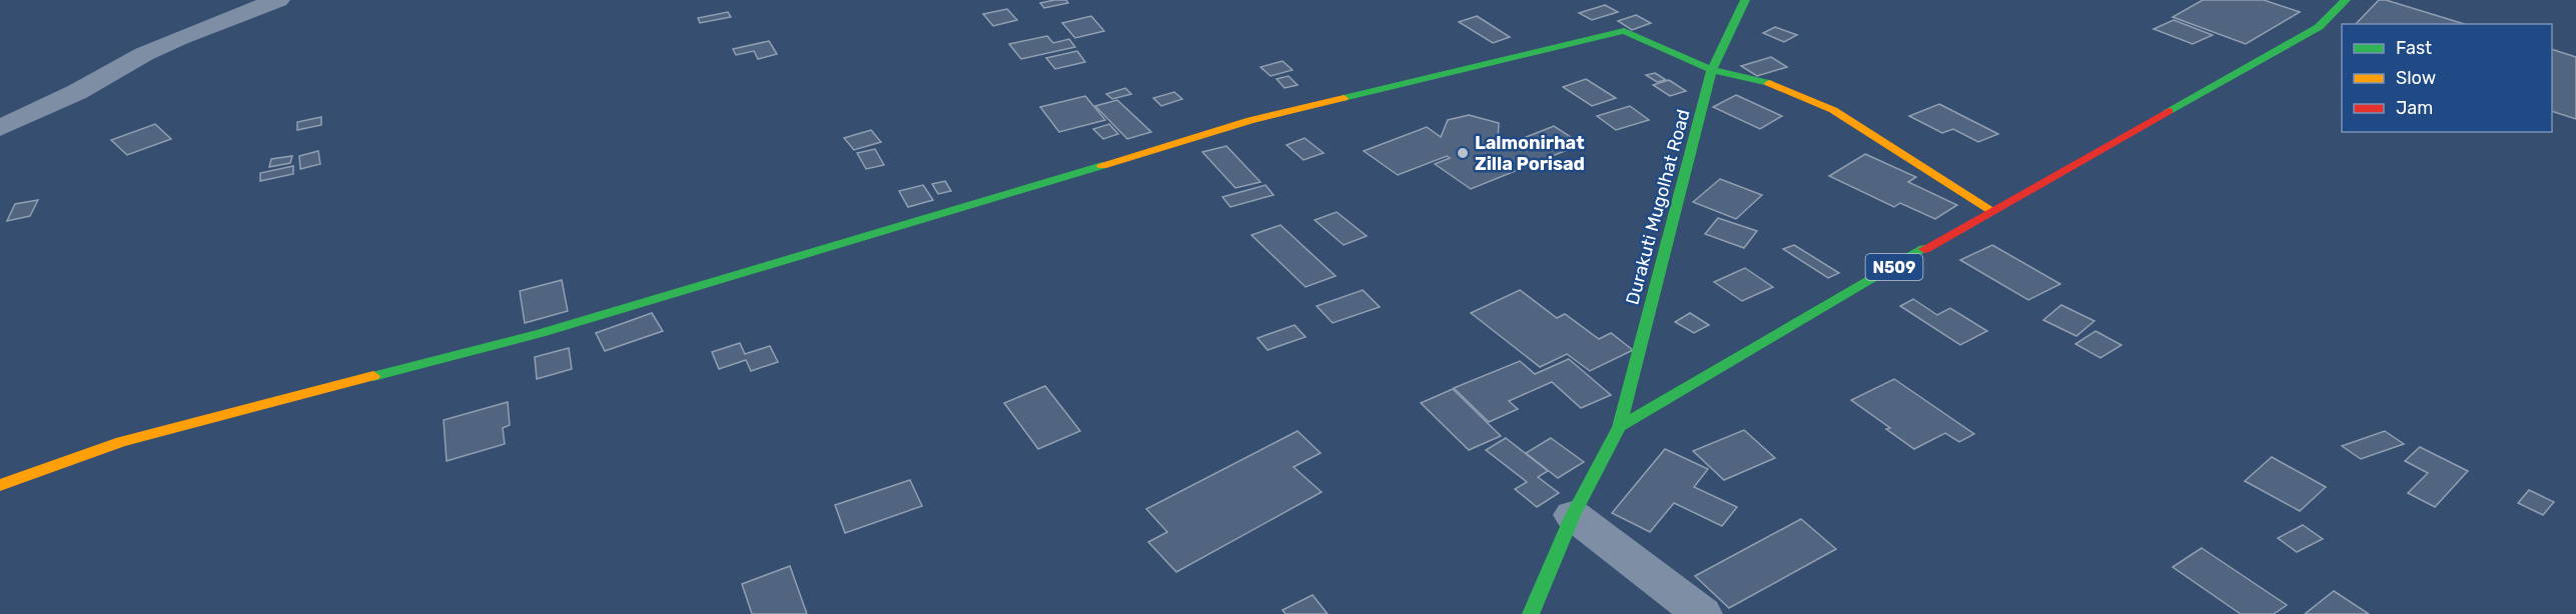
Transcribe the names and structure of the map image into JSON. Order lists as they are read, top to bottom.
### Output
{
  "streets": {
    "main road": ["Durakuti Mugolhat Road", "N509"]
  },
  "crossings": [
    ["Durakuti Mugolhat Road", "N509"]
  ],
  "places": ["Lalmonirhat Zilla Porisad"],
  "legend": ["Fast", "Slow", "Jam"]
}
